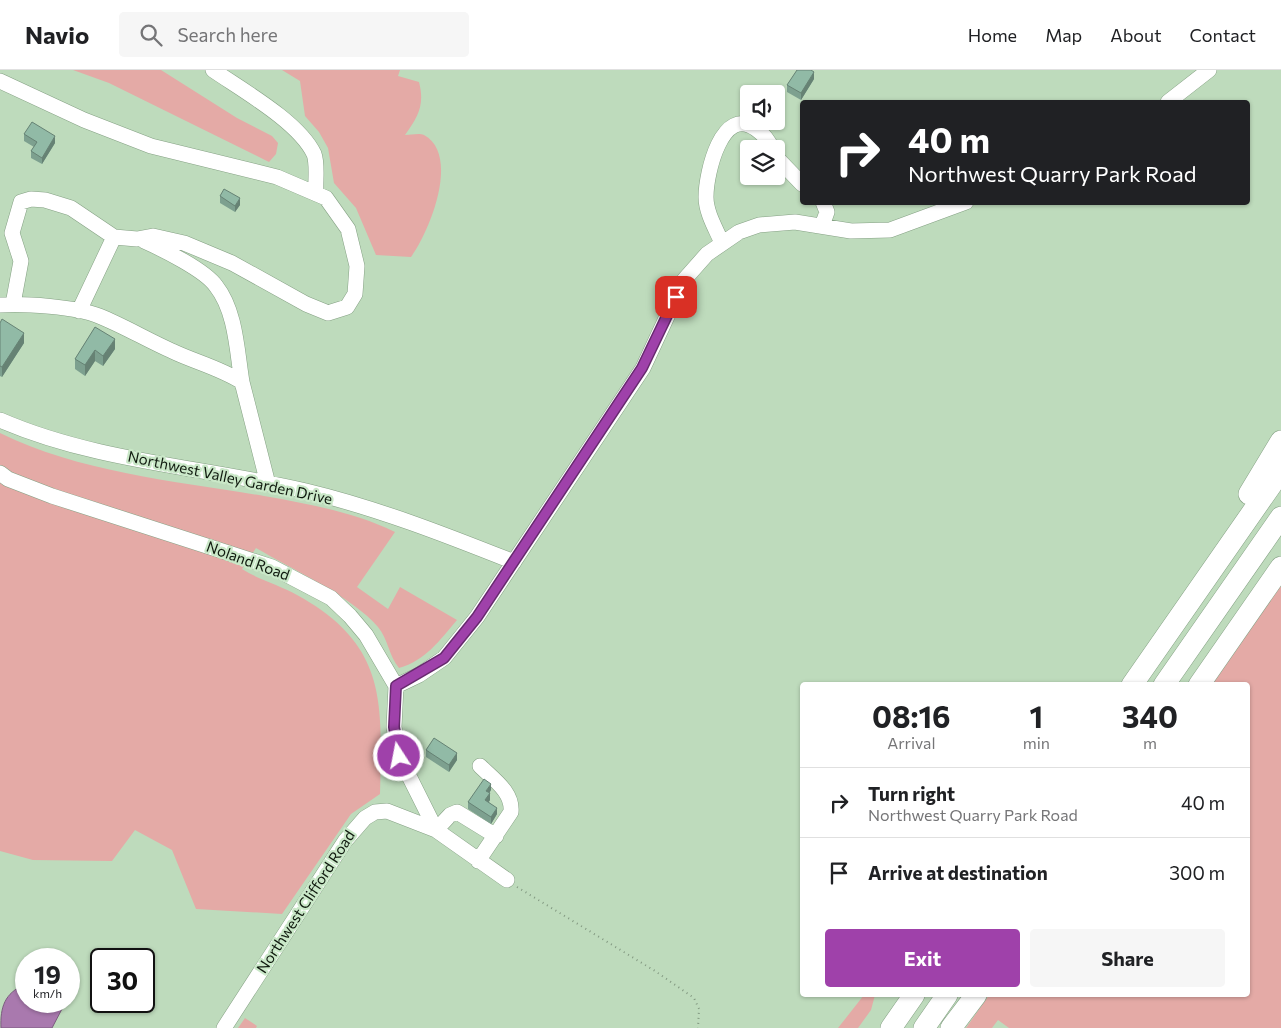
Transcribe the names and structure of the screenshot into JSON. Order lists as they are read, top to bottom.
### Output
{
  "streets": {
    "street": ["Northwest Valley Garden Drive", "Noland Road", "Northwest Clifford Road"]
  },
  "page": {
    "header": "Navio",
    "search": "Search here",
    "nav": [
      "Home",
      "Map",
      "About",
      "Contact"
    ],
    "turn": ["40 m", "Northwest Quarry Park Road"],
    "eta": [
      "08:16",
      "Arrival",
      "1",
      "min",
      "340",
      "m"
    ],
    "list": [
      {
        "name": "Turn right",
        "note": "Northwest Quarry Park Road",
        "value": "40 m"
      },
      {
        "name": "Arrive at destination",
        "value": "300 m"
      }
    ],
    "buttons": ["Exit", "Share"],
    "speed": "19 km/h",
    "limit": "30"
  }
}
